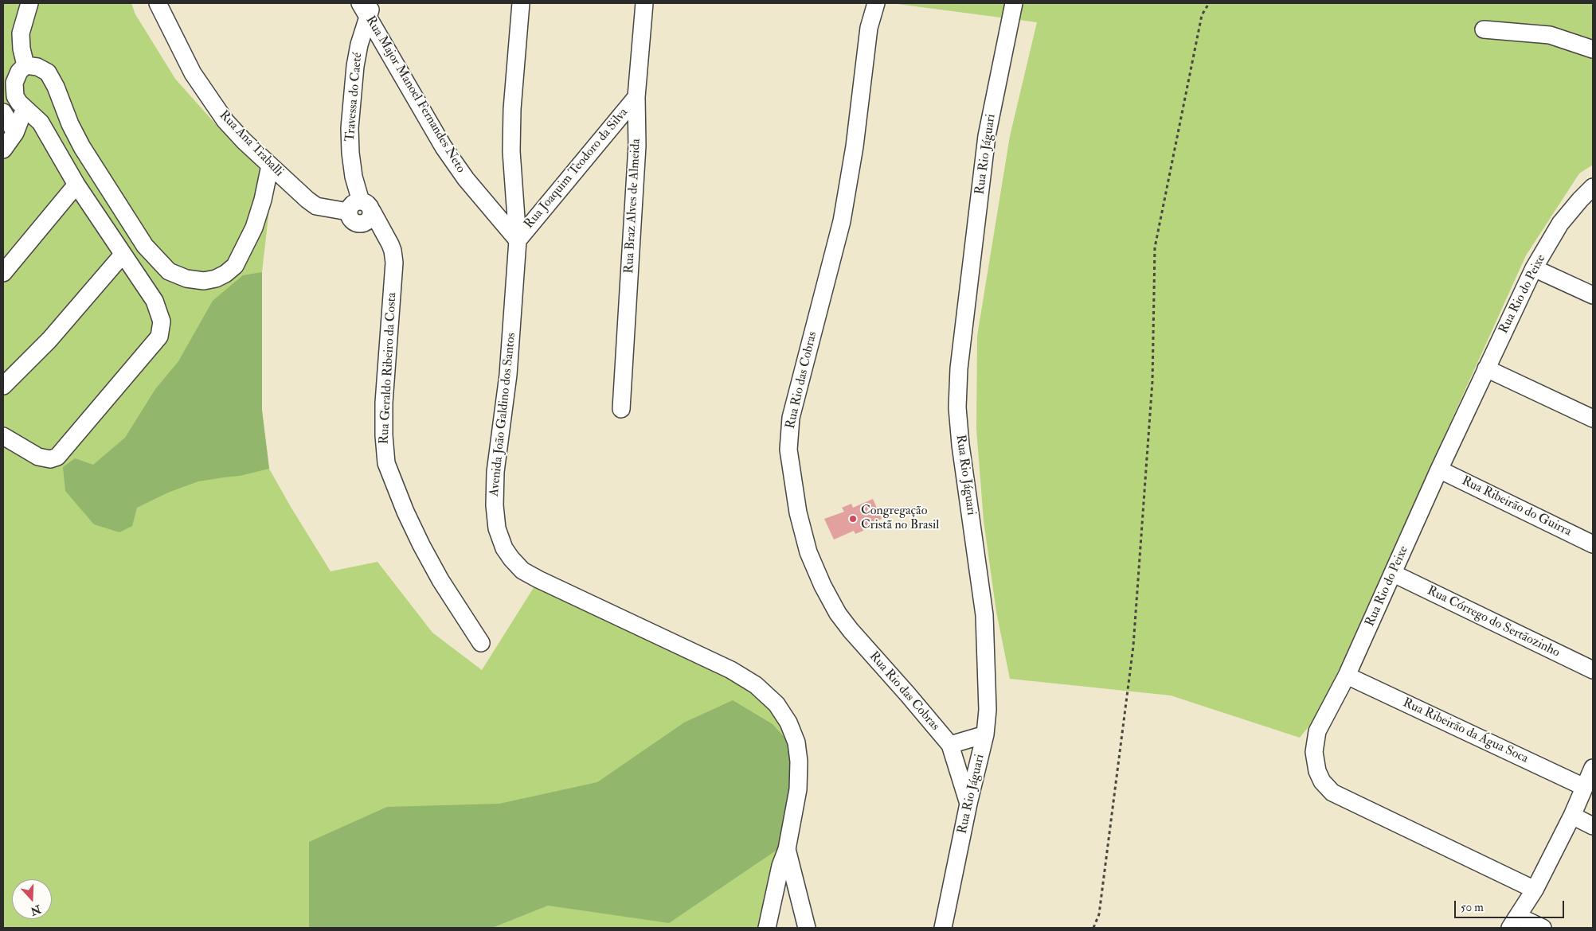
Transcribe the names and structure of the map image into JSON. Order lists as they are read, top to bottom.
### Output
{
  "streets": {
    "street": [
      "Rua Major Manoel Fernandes Neto",
      "Travessa do Caeté",
      "Rua Ana Traballi",
      "Rua Rio Jáguari",
      "Rua Joaquim Teodoro da Silva",
      "Rua Braz Alves de Almeida",
      "Rua Rio do Peixe",
      "Rua Geraldo Ribeiro da Costa",
      "Rua Rio das Cobras",
      "Avenida João Galdino dos Santos",
      "Rua Ribeirão do Guirra",
      "Rua Córrego do Sertãozinho",
      "Rua Ribeirão da Água Soca"
    ]
  },
  "crossings": [
    ["Rua Major Manoel Fernandes Neto", "Travessa do Caeté"],
    ["Rua Major Manoel Fernandes Neto", "Rua Joaquim Teodoro da Silva"],
    ["Rua Major Manoel Fernandes Neto", "Avenida João Galdino dos Santos"],
    ["Travessa do Caeté", "Rua Ana Traballi"],
    ["Rua Ana Traballi", "Rua Geraldo Ribeiro da Costa"],
    ["Rua Rio Jáguari", "Rua Rio das Cobras"],
    ["Rua Joaquim Teodoro da Silva", "Rua Braz Alves de Almeida"],
    ["Rua Joaquim Teodoro da Silva", "Avenida João Galdino dos Santos"],
    ["Rua Rio do Peixe", "Rua Ribeirão do Guirra"],
    ["Rua Rio do Peixe", "Rua Córrego do Sertãozinho"],
    ["Rua Rio do Peixe", "Rua Ribeirão da Água Soca"]
  ],
  "places": ["Congregação Cristã no Brasil"],
  "scale_bar": "50 m",
  "north": "bottom"
}
